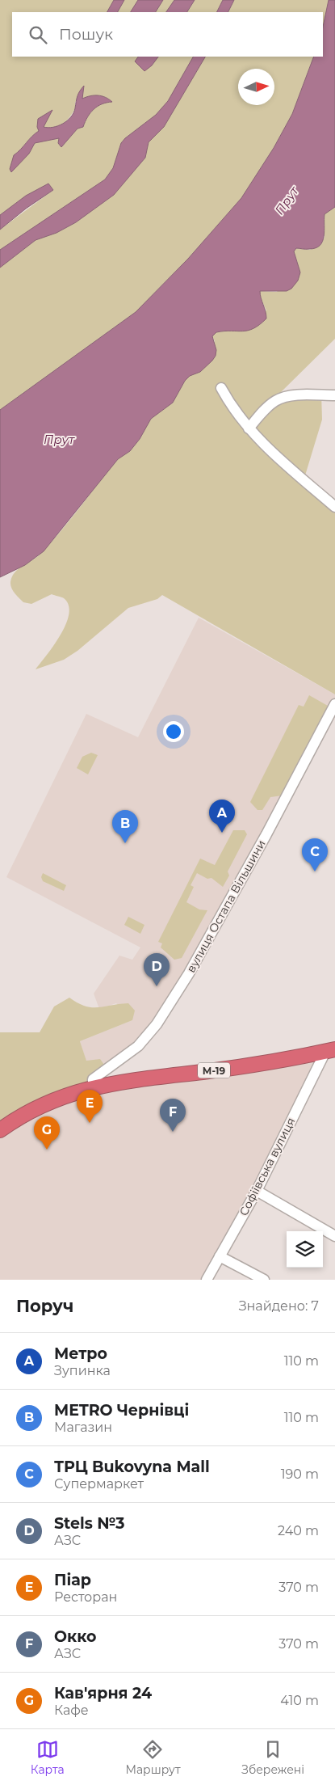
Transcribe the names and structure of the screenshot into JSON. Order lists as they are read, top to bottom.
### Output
{
  "streets": {
    "highway": ["М-19"],
    "street": ["вулиця Остапа Вільшини", "Софіївська вулиця"]
  },
  "crossings": [
    ["вулиця Остапа Вільшини", "М-19"],
    ["М-19", "Софіївська вулиця"]
  ],
  "water": ["Прут"],
  "north": "right",
  "page": {
    "search": "Пошук",
    "pins": [
      "A",
      "B",
      "C",
      "D",
      "E",
      "F",
      "G"
    ],
    "heading": ["Поруч", "Знайдено: 7"],
    "list": [
      {
        "mark": "A",
        "name": "Метро",
        "note": "Зупинка",
        "value": "110 m"
      },
      {
        "mark": "B",
        "name": "METRO Чернівці",
        "note": "Магазин",
        "value": "110 m"
      },
      {
        "mark": "C",
        "name": "ТРЦ Bukovyna Mall",
        "note": "Супермаркет",
        "value": "190 m"
      },
      {
        "mark": "D",
        "name": "Stels №3",
        "note": "АЗС",
        "value": "240 m"
      },
      {
        "mark": "E",
        "name": "Піар",
        "note": "Ресторан",
        "value": "370 m"
      },
      {
        "mark": "F",
        "name": "Окко",
        "note": "АЗС",
        "value": "370 m"
      },
      {
        "mark": "G",
        "name": "Кав'ярня 24",
        "note": "Кафе",
        "value": "410 m"
      }
    ],
    "nav": ["Карта", "Маршрут", "Збережені"]
  }
}
